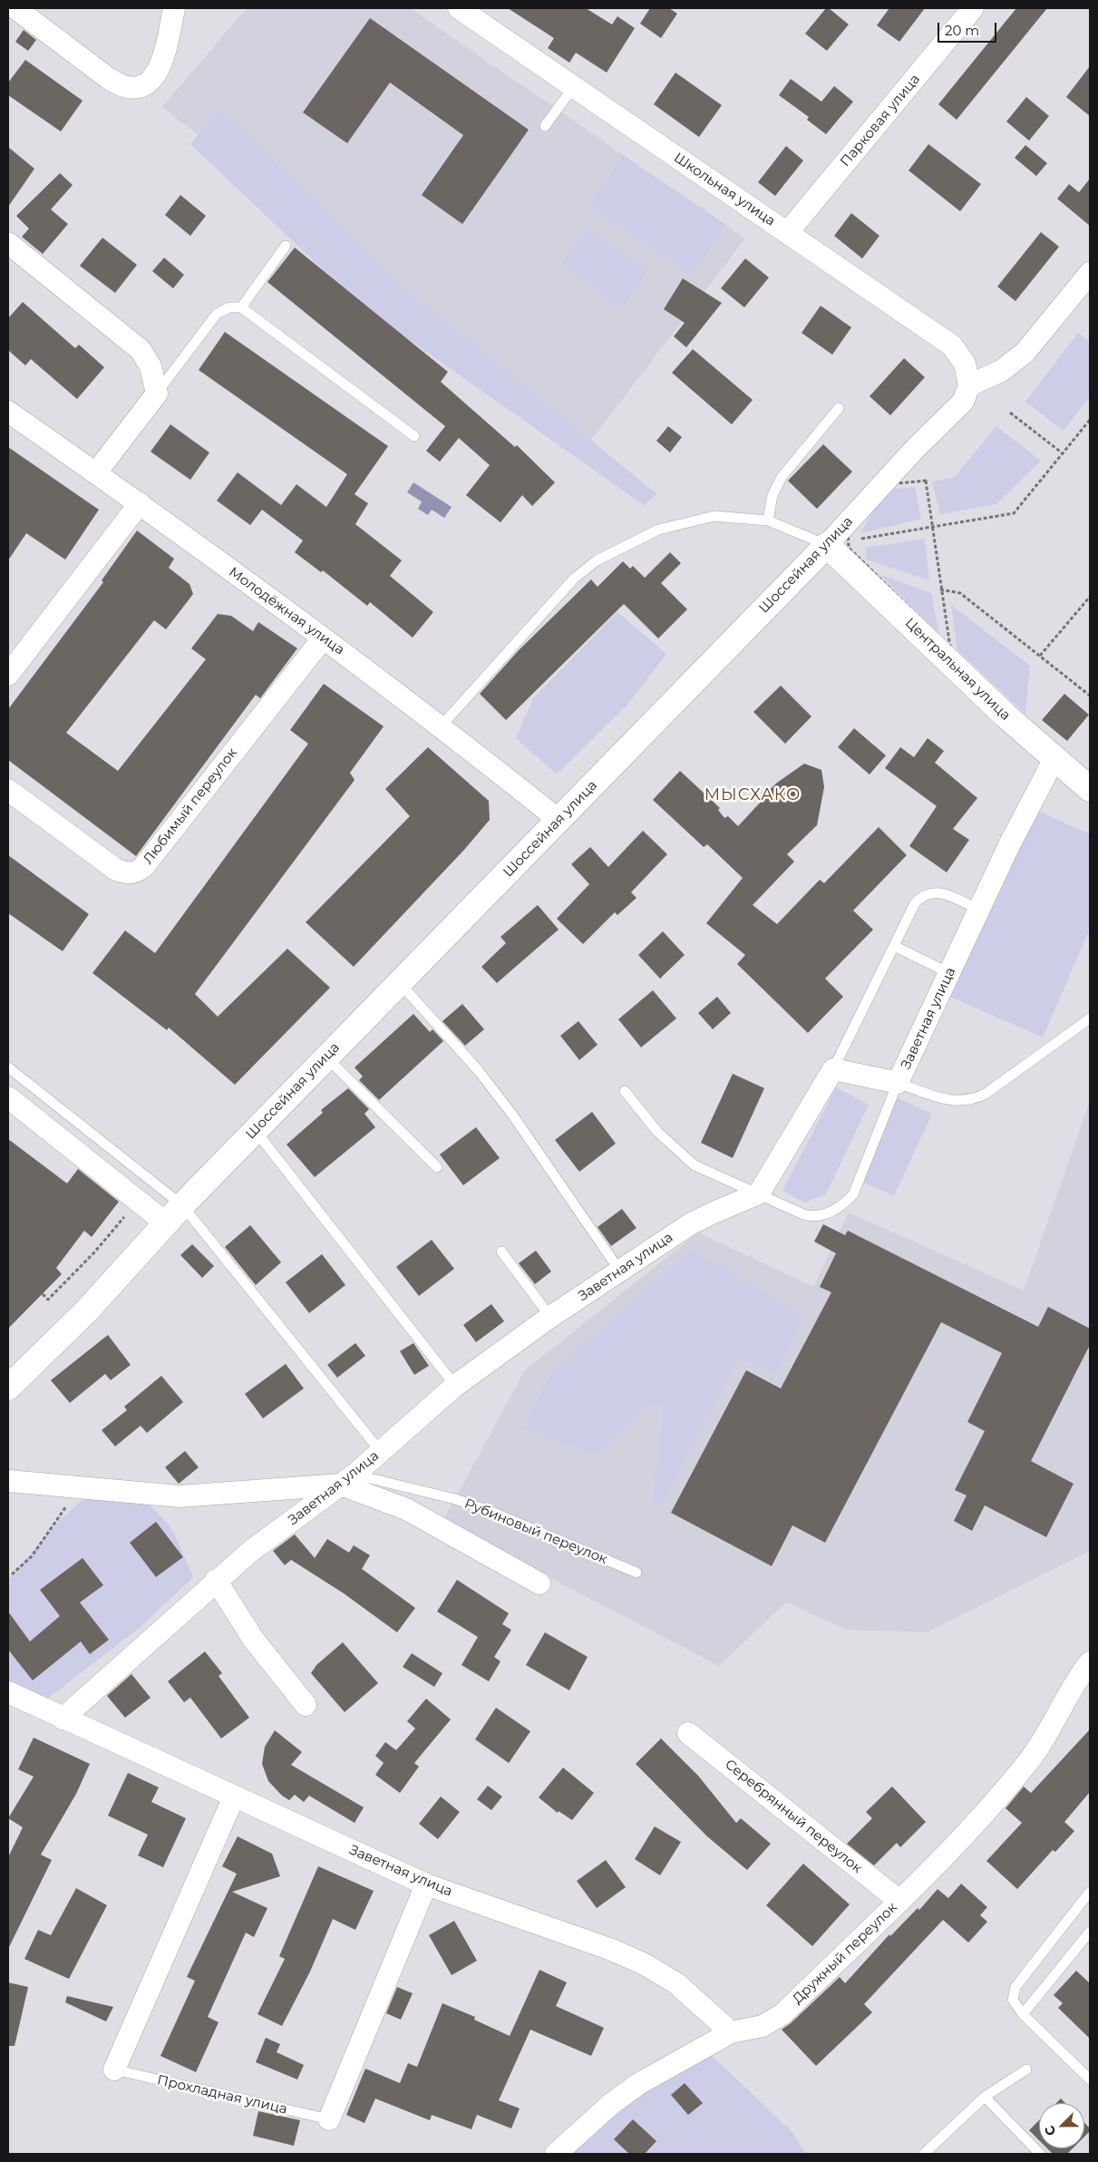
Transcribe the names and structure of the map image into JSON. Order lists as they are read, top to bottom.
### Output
{
  "streets": {
    "street": [
      "Парковая улица",
      "Школьная улица",
      "Шоссейная улица",
      "Молодёжная улица",
      "Центральная улица",
      "Любимый переулок",
      "Заветная улица",
      "Серебрянный переулок",
      "Дружный переулок"
    ],
    "lane": ["Рубиновый переулок", "Прохладная улица"]
  },
  "crossings": [
    ["Парковая улица", "Школьная улица"],
    ["Школьная улица", "Шоссейная улица"],
    ["Шоссейная улица", "Молодёжная улица"],
    ["Шоссейная улица", "Центральная улица"],
    ["Молодёжная улица", "Любимый переулок"],
    ["Центральная улица", "Заветная улица"],
    ["Заветная улица", "Рубиновый переулок"],
    ["Заветная улица", "Дружный переулок"],
    ["Серебрянный переулок", "Дружный переулок"]
  ],
  "districts": ["МЫСХАКО"],
  "scale_bar": "20 m",
  "north": "bottom left"
}
